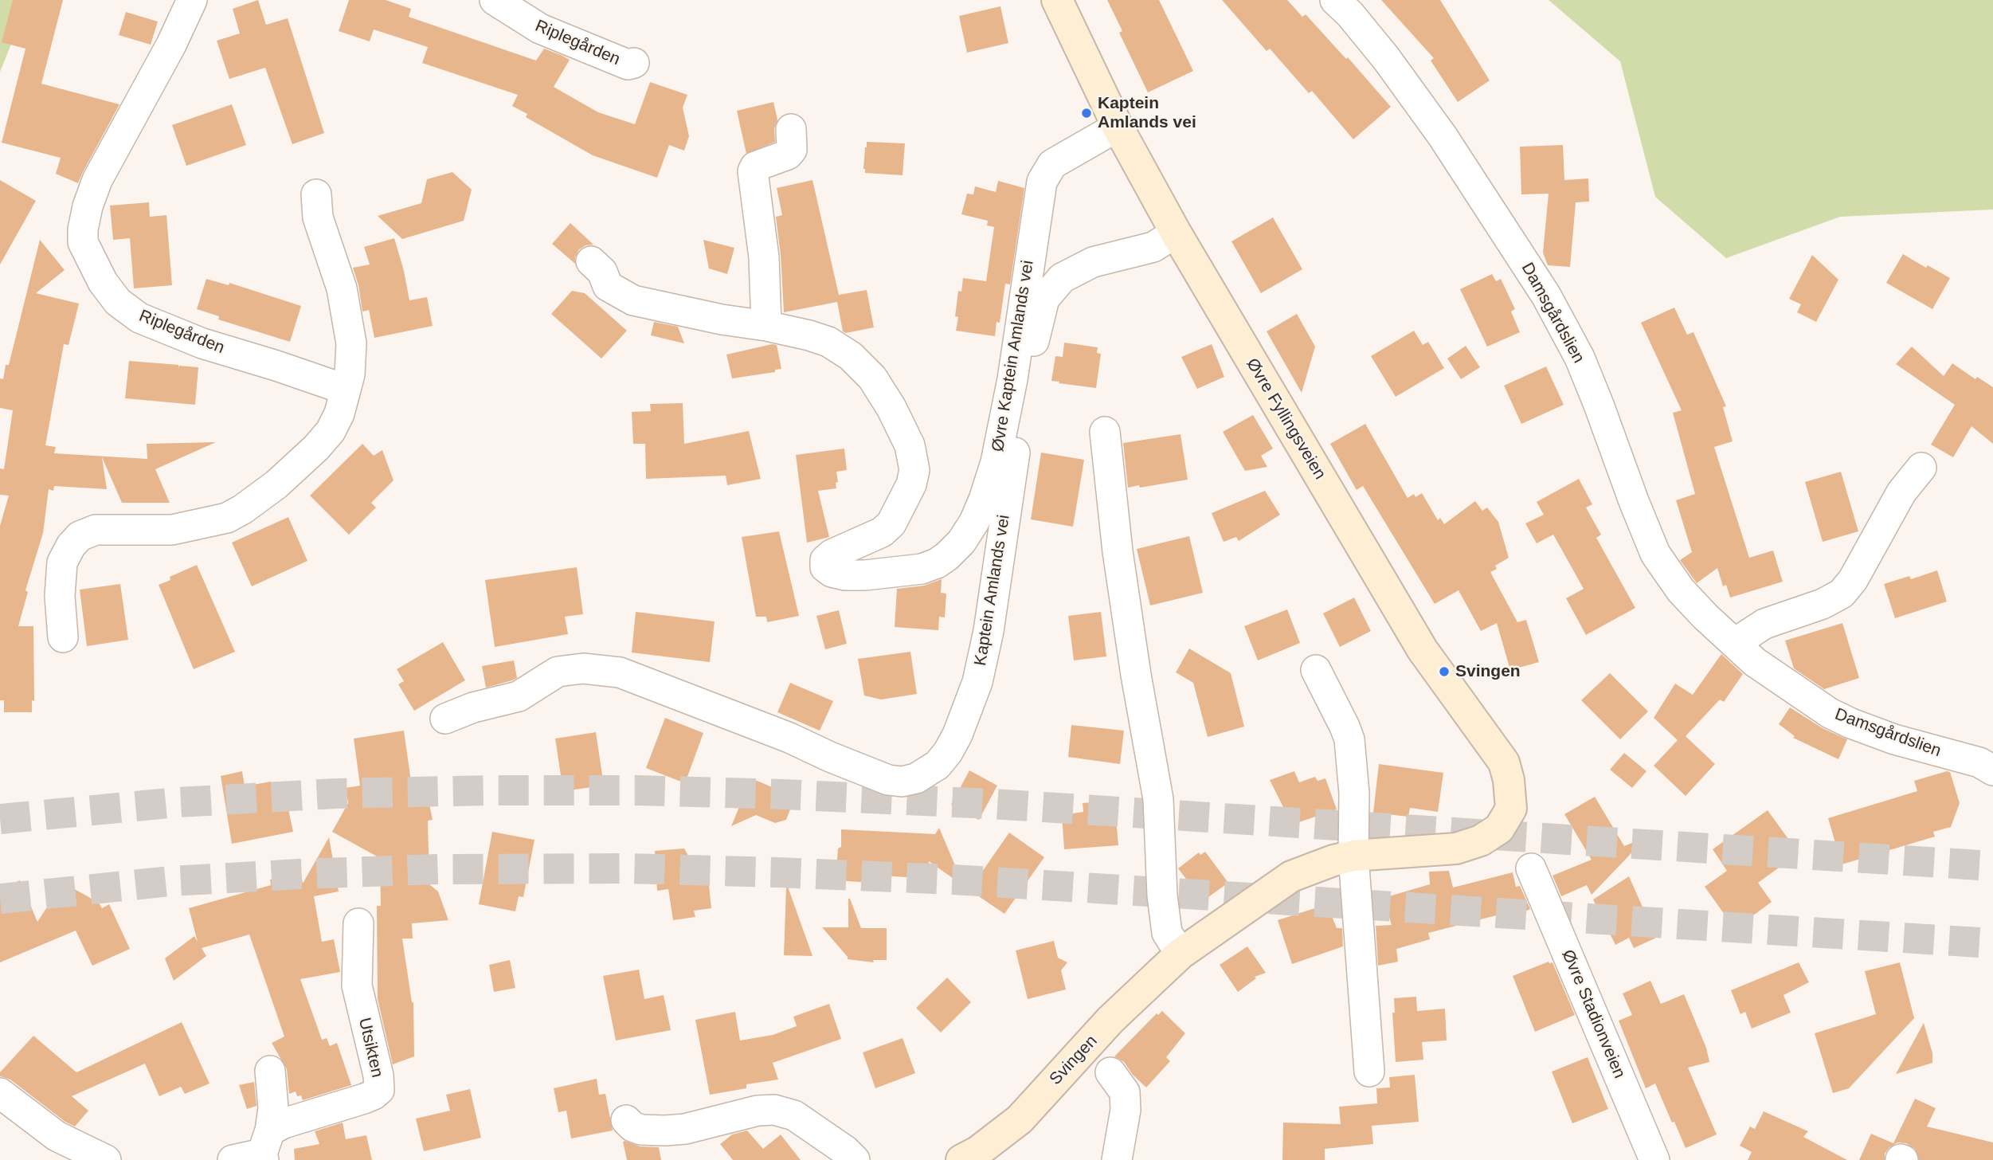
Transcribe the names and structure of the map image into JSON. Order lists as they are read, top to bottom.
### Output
{
  "streets": {
    "main road": ["Øvre Fyllingsveien", "Svingen"],
    "street": [
      "Riplegården",
      "Damsgårdslien",
      "Øvre Kaptein Amlands vei",
      "Kaptein Amlands vei",
      "Øvre Stadionveien",
      "Utsikten"
    ]
  },
  "crossings": [
    ["Øvre Kaptein Amlands vei", "Øvre Fyllingsveien"],
    ["Øvre Fyllingsveien", "Kaptein Amlands vei"],
    ["Øvre Fyllingsveien", "Svingen"]
  ],
  "places": ["Kaptein Amlands vei", "Svingen"]
}
